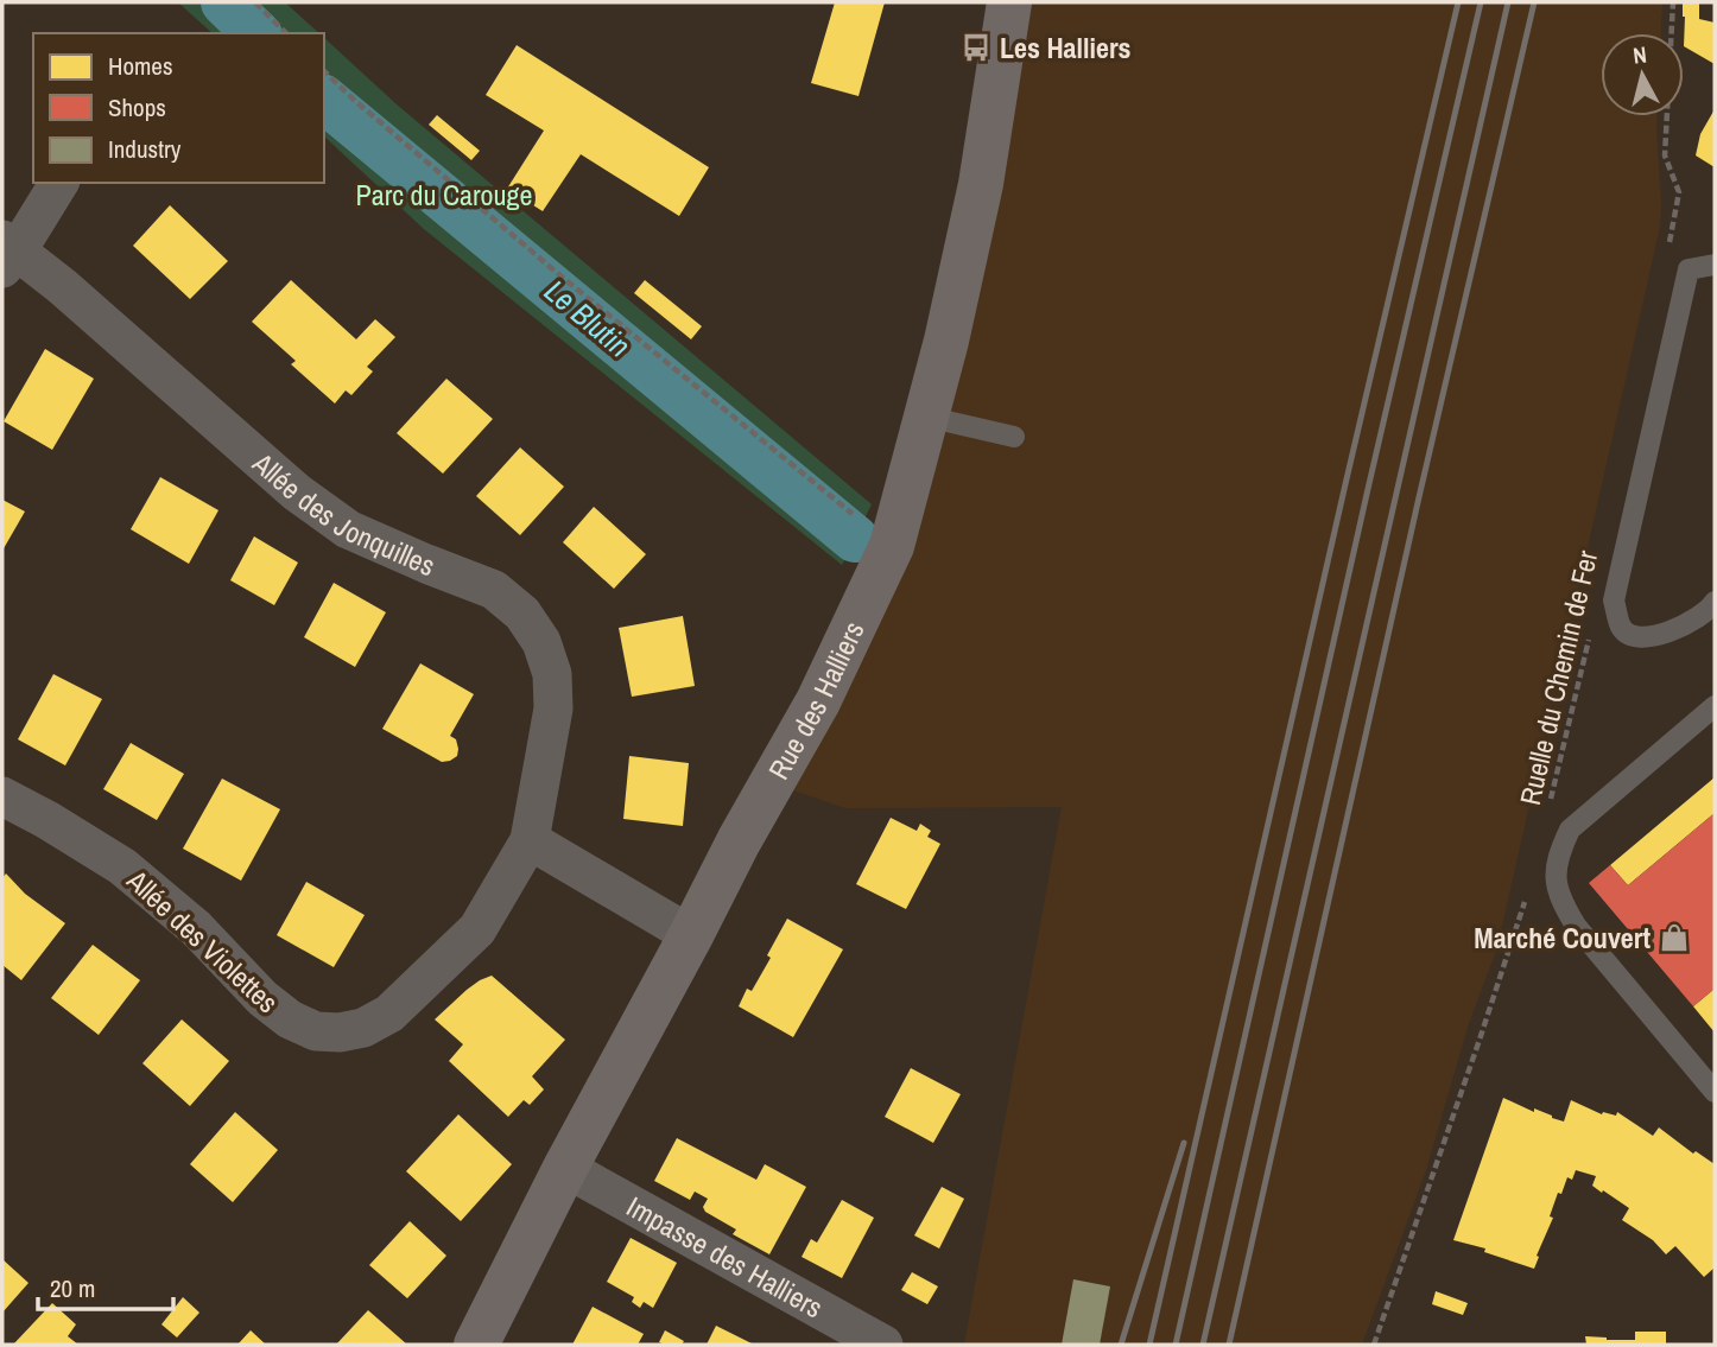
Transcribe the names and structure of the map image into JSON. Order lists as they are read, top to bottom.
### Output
{
  "streets": {
    "main road": ["Rue des Halliers"],
    "street": ["Allée des Jonquilles", "Allée des Violettes", "Impasse des Halliers"],
    "path": ["Ruelle du Chemin de Fer"]
  },
  "crossings": [
    ["Allée des Jonquilles", "Allée des Violettes"],
    ["Rue des Halliers", "Impasse des Halliers"]
  ],
  "water": ["Le Blutin"],
  "parks": ["Parc du Carouge"],
  "places": {
    "bus stop": ["Les Halliers"],
    "shop": ["Marché Couvert"]
  },
  "legend": ["Homes", "Shops", "Industry"],
  "scale_bar": "20 m",
  "north": "top"
}
